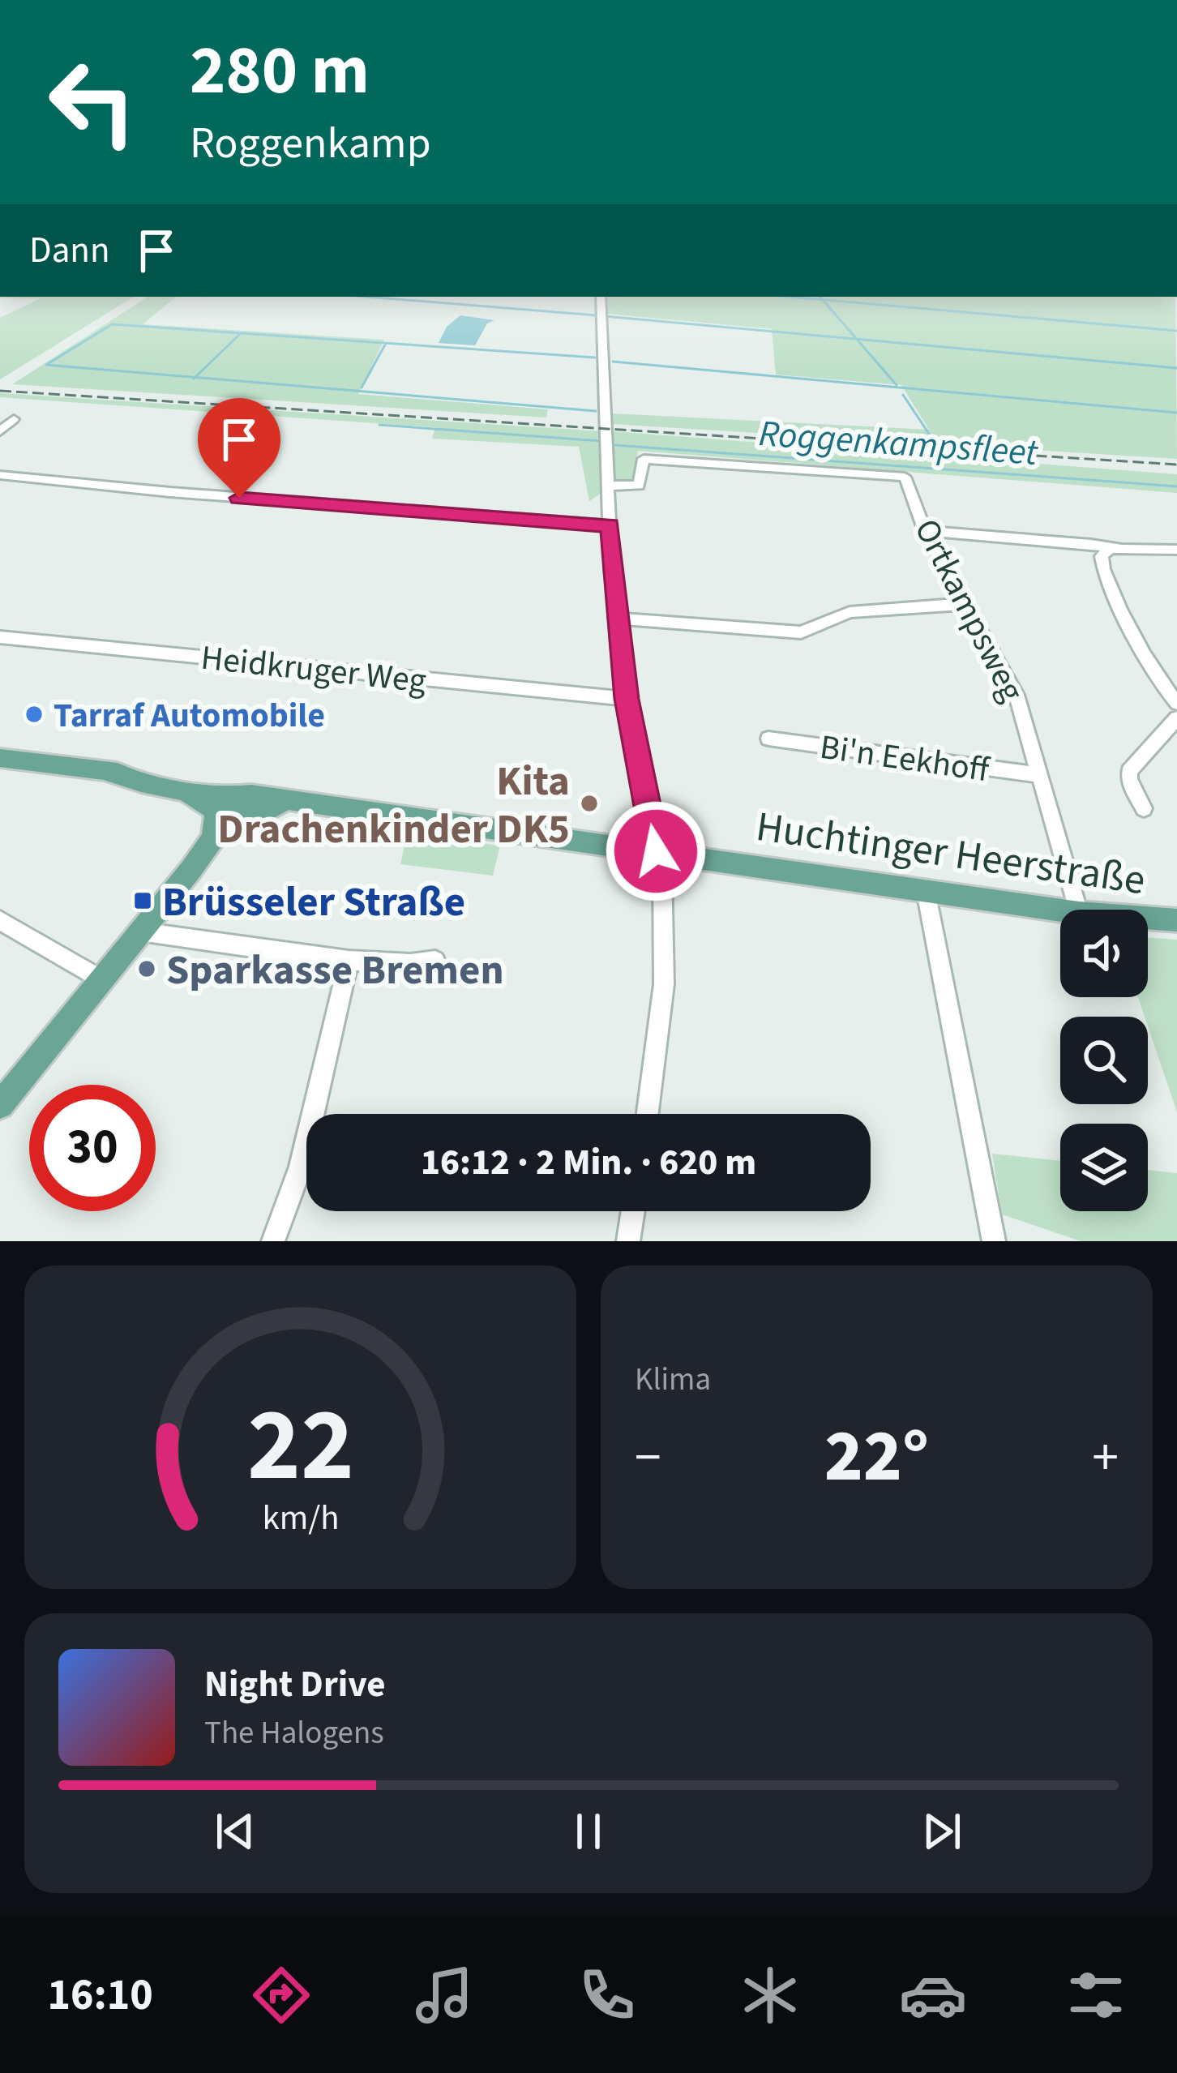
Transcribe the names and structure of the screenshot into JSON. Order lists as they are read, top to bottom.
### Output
{
  "streets": {
    "main road": ["Huchtinger Heerstraße"],
    "street": ["Ortkampsweg", "Heidkruger Weg", "Bi'n Eekhoff"]
  },
  "crossings": [
    ["Ortkampsweg", "Bi'n Eekhoff"]
  ],
  "water": ["Roggenkampsfleet"],
  "places": {
    "other": ["Tarraf Automobile", "Kita Drachenkinder DK5", "Sparkasse Bremen"],
    "transit": ["Brüsseler Straße"]
  },
  "page": {
    "turn": ["280 m", "Roggenkamp"],
    "then": "Dann",
    "limit": "30",
    "trip": "16:12 · 2 Min. · 620 m",
    "tile": "Klima",
    "heat": ["−", "22°", "+"],
    "song": ["Night Drive", "The Halogens"],
    "tabs": "16:10",
    "gauge": ["22", "km/h"]
  }
}
